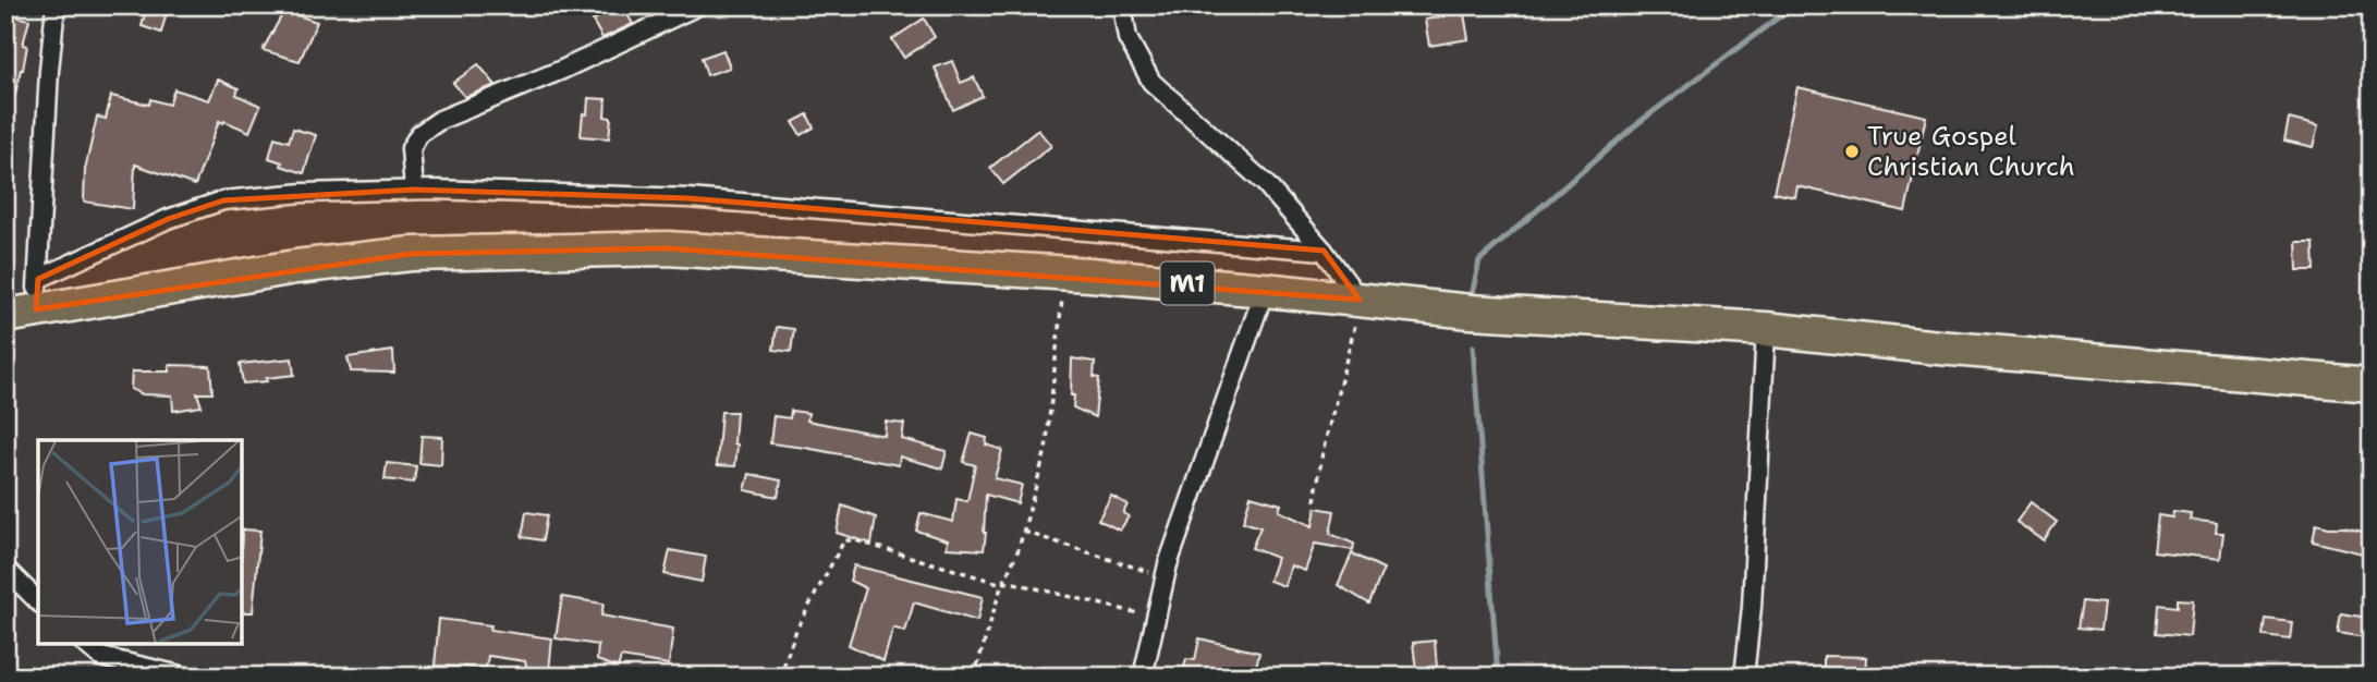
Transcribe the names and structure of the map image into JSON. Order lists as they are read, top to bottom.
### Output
{
  "streets": {
    "highway": ["M1"]
  },
  "places": ["True Gospel Christian Church"]
}
